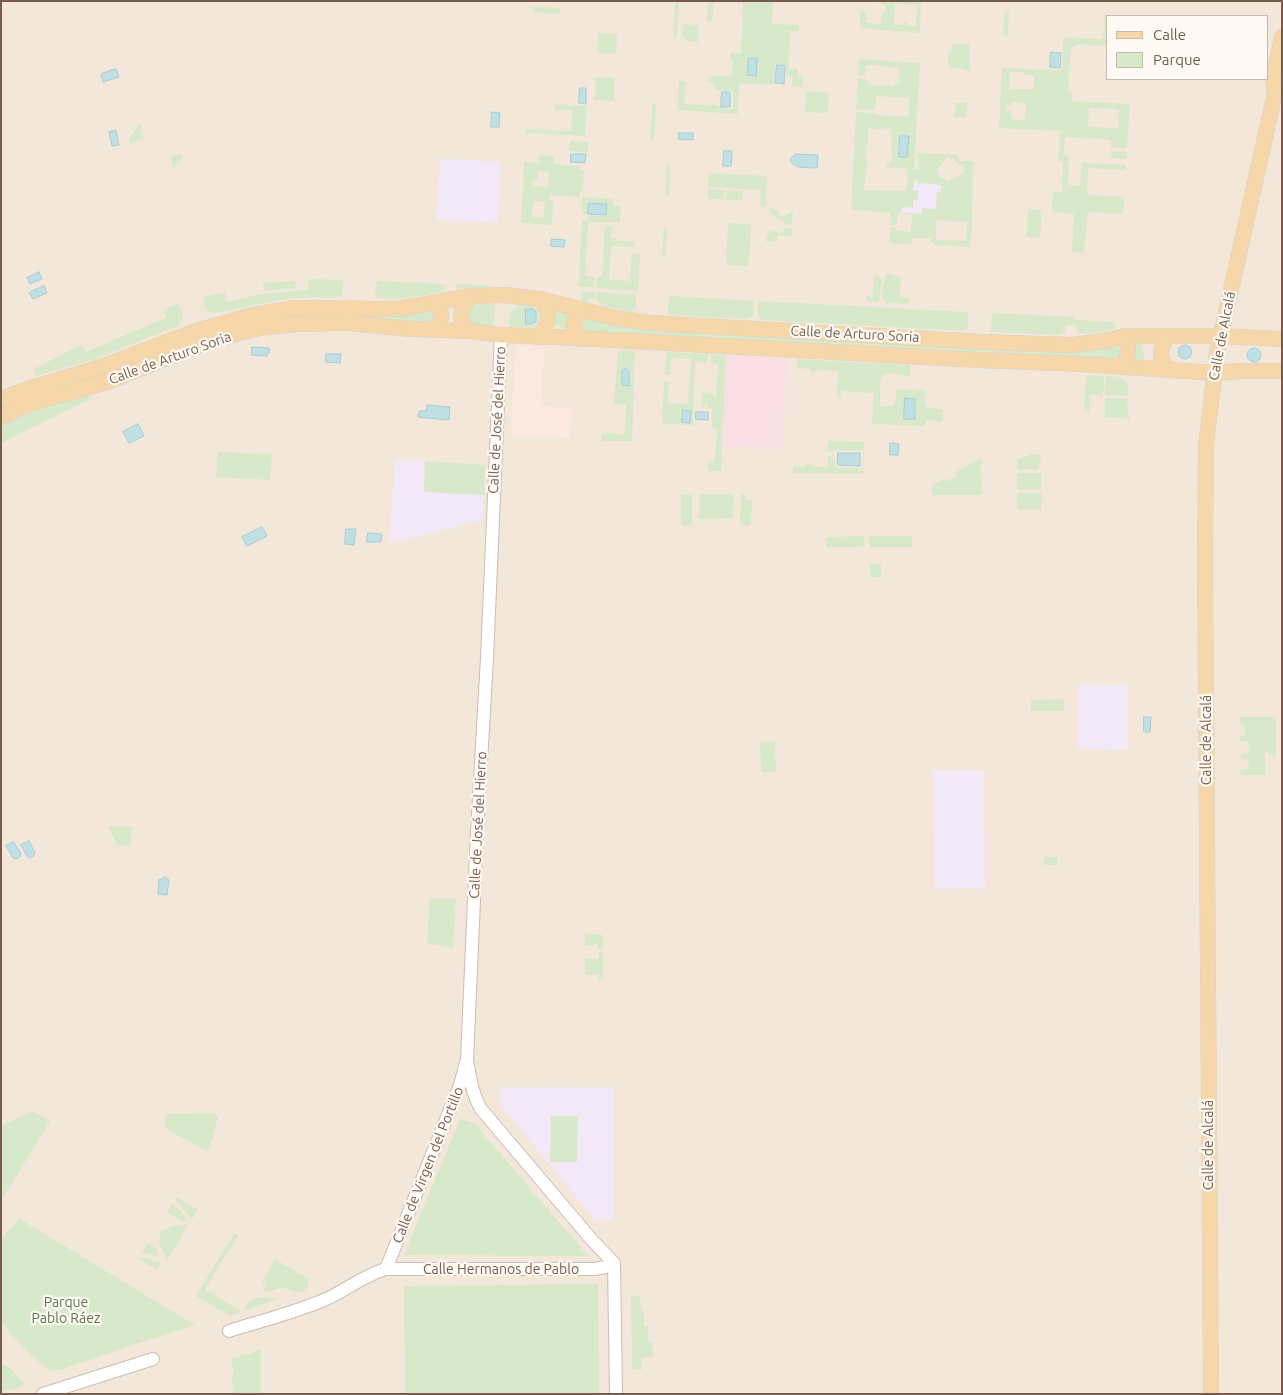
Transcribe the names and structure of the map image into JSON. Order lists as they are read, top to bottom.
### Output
{
  "streets": {
    "main road": ["Calle de Arturo Soria", "Calle de Alcalá"],
    "street": ["Calle de José del Hierro", "Calle de Virgen del Portillo", "Calle Hermanos de Pablo"]
  },
  "crossings": [
    ["Calle de Arturo Soria", "Calle de Alcalá"],
    ["Calle de Arturo Soria", "Calle de José del Hierro"],
    ["Calle de José del Hierro", "Calle de Virgen del Portillo"],
    ["Calle de José del Hierro", "Calle Hermanos de Pablo"],
    ["Calle de Virgen del Portillo", "Calle Hermanos de Pablo"]
  ],
  "parks": ["Parque Pablo Ráez"],
  "legend": ["Calle", "Parque"]
}
